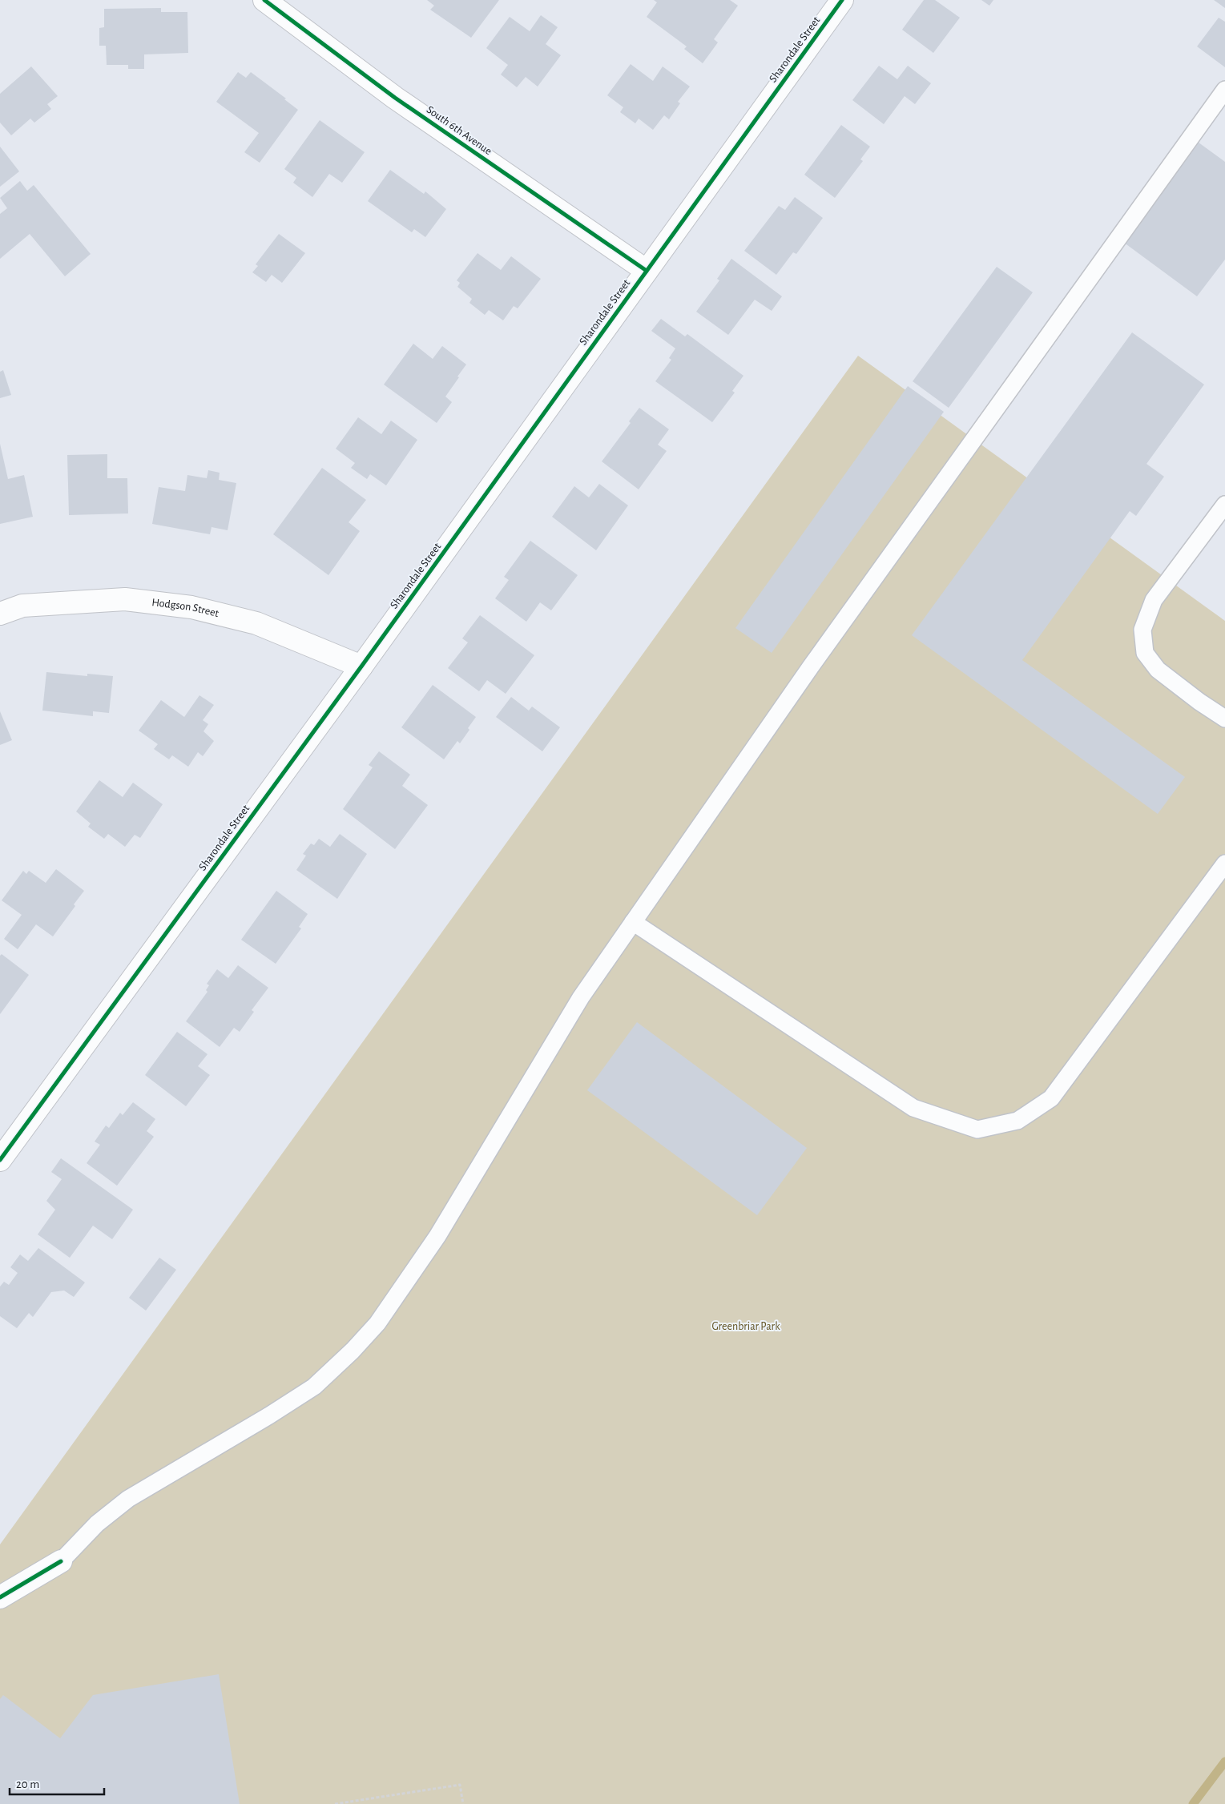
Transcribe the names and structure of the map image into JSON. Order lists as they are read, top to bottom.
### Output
{
  "streets": {
    "street": ["Sharondale Street", "South 6th Avenue", "Hodgson Street"]
  },
  "crossings": [
    ["Sharondale Street", "South 6th Avenue"],
    ["Sharondale Street", "Hodgson Street"]
  ],
  "parks": ["Greenbriar Park"],
  "scale_bar": "20 m"
}
